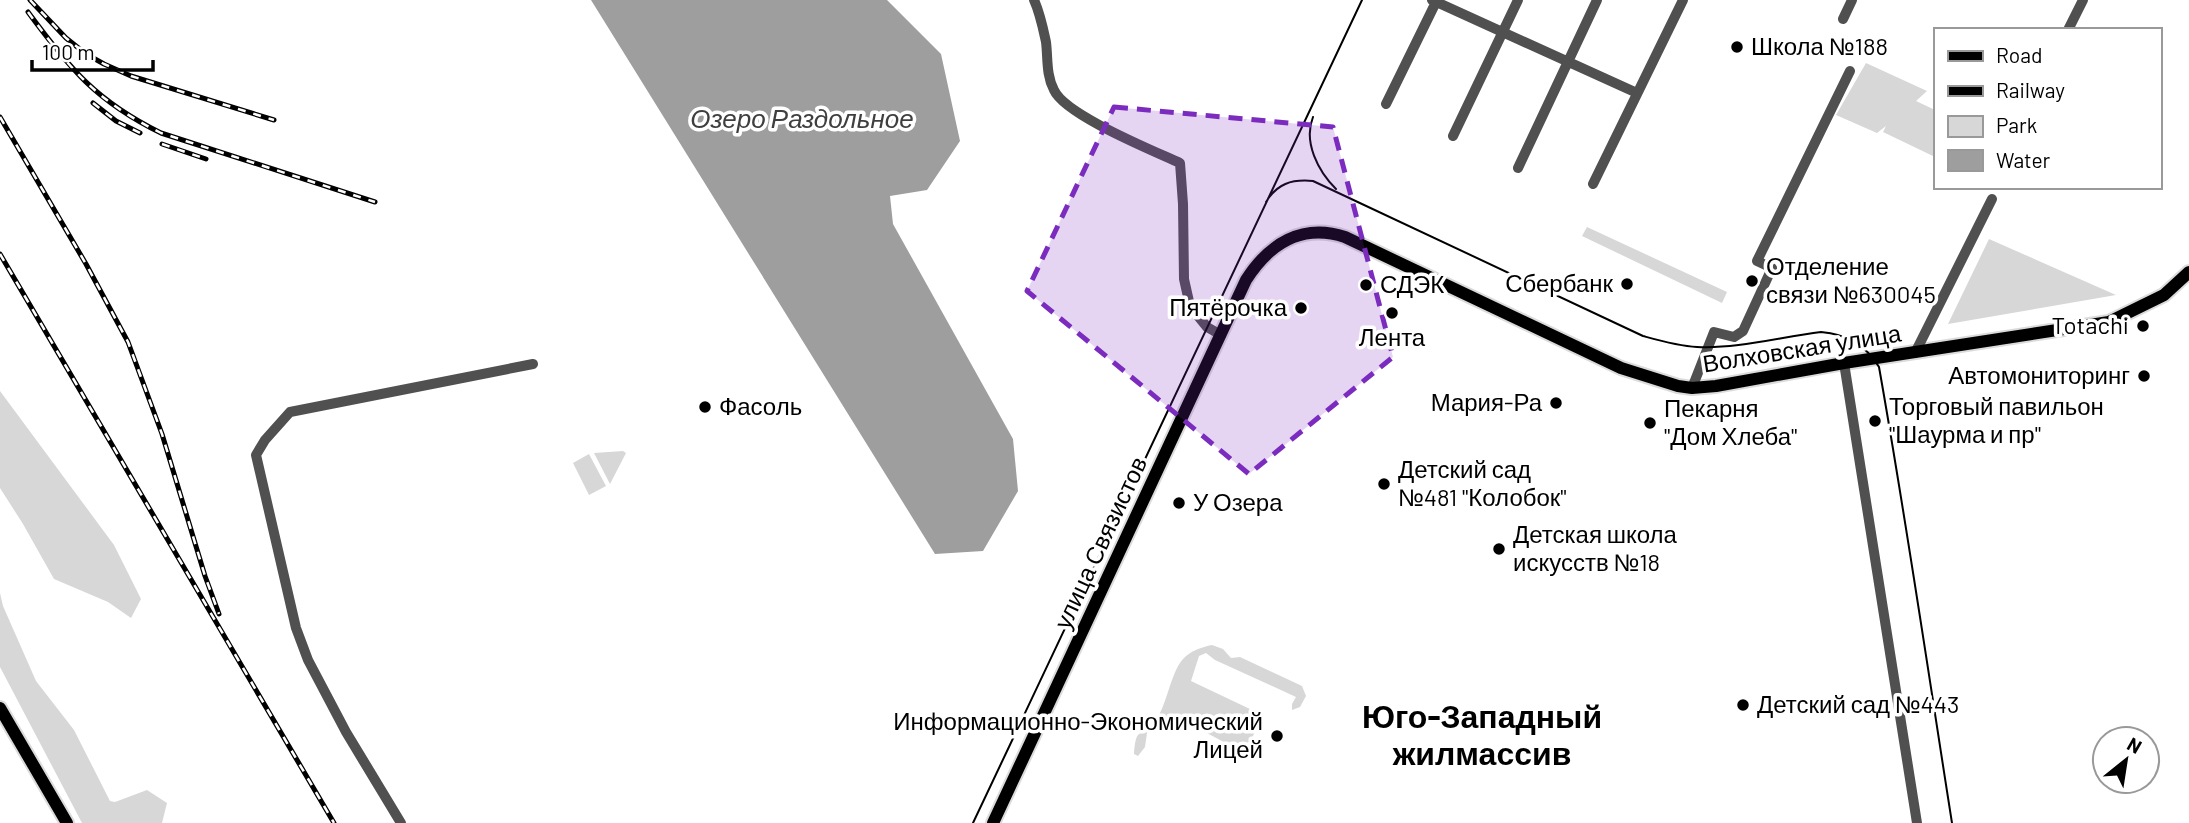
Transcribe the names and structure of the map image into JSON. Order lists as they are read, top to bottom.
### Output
{
  "streets": {
    "main road": ["Волховская улица", "улица Связистов"]
  },
  "crossings": [
    ["Волховская улица", "улица Связистов"]
  ],
  "districts": ["Юго-Западный жилмассив"],
  "water": ["Озеро Раздольное"],
  "places": [
    "Школа №188",
    "Отделение связи №630045",
    "Сбербанк",
    "СДЭК",
    "Пятёрочка",
    "Лента",
    "Totachi",
    "Автомониторинг",
    "Мария-Ра",
    "Фасоль",
    "Торговый павильон \"Шаурма и пр\"",
    "Пекарня \"Дом Хлеба\"",
    "Детский сад №481 \"Колобок\"",
    "У Озера",
    "Детская школа искусств №18",
    "Детский сад №443",
    "Информационно-Экономический Лицей"
  ],
  "legend": [
    "Road",
    "Railway",
    "Park",
    "Water"
  ],
  "scale_bar": "100 m",
  "north": "top right"
}
